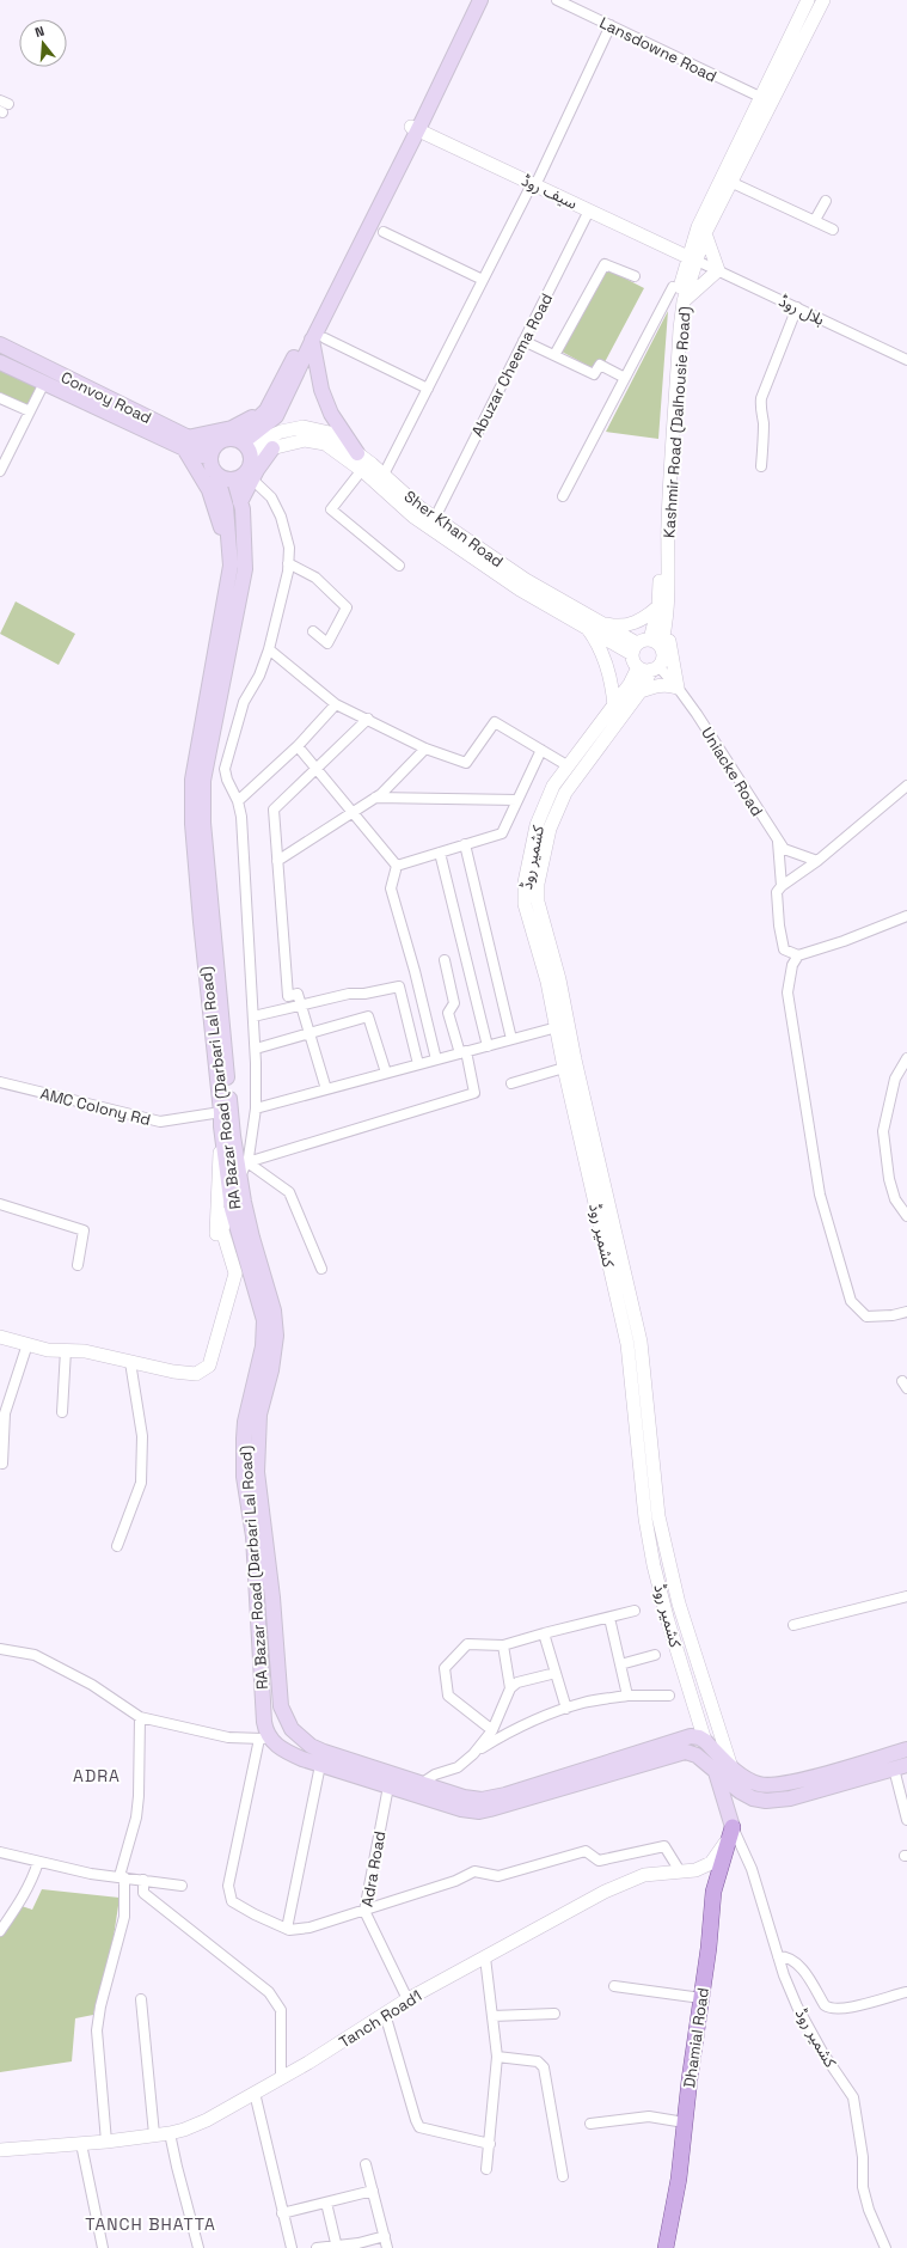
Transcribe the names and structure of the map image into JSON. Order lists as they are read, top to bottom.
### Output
{
  "streets": {
    "main road": [
      "Convoy Road",
      "کشمیر روڈ",
      "RA Bazar Road (Darbari Lal Road)",
      "Dhamial Road"
    ],
    "street": [
      "Lansdowne Road",
      "سیف روڈ",
      "ہلال روڈ",
      "Abuzar Cheema Road",
      "Kashmir Road (Dalhousie Road)",
      "Sher Khan Road",
      "Uniacke Road",
      "AMC Colony Rd",
      "Adra Road",
      "Tanch Road1"
    ]
  },
  "crossings": [
    ["Lansdowne Road", "Kashmir Road (Dalhousie Road)"],
    ["سیف روڈ", "ہلال روڈ"],
    ["سیف روڈ", "Abuzar Cheema Road"],
    ["سیف روڈ", "Kashmir Road (Dalhousie Road)"],
    ["ہلال روڈ", "Kashmir Road (Dalhousie Road)"],
    ["Abuzar Cheema Road", "Sher Khan Road"],
    ["Convoy Road", "Sher Khan Road"],
    ["Convoy Road", "RA Bazar Road (Darbari Lal Road)"],
    ["Kashmir Road (Dalhousie Road)", "Sher Khan Road"],
    ["Kashmir Road (Dalhousie Road)", "Uniacke Road"],
    ["Kashmir Road (Dalhousie Road)", "کشمیر روڈ"],
    ["Sher Khan Road", "Uniacke Road"],
    ["Sher Khan Road", "کشمیر روڈ"],
    ["Sher Khan Road", "RA Bazar Road (Darbari Lal Road)"],
    ["Uniacke Road", "کشمیر روڈ"],
    ["کشمیر روڈ", "RA Bazar Road (Darbari Lal Road)"],
    ["کشمیر روڈ", "Tanch Road1"],
    ["کشمیر روڈ", "Dhamial Road"],
    ["RA Bazar Road (Darbari Lal Road)", "AMC Colony Rd"],
    ["Adra Road", "Tanch Road1"],
    ["Tanch Road1", "Dhamial Road"]
  ],
  "districts": ["ADRA", "TANCH BHATTA"],
  "north": "top"
}
